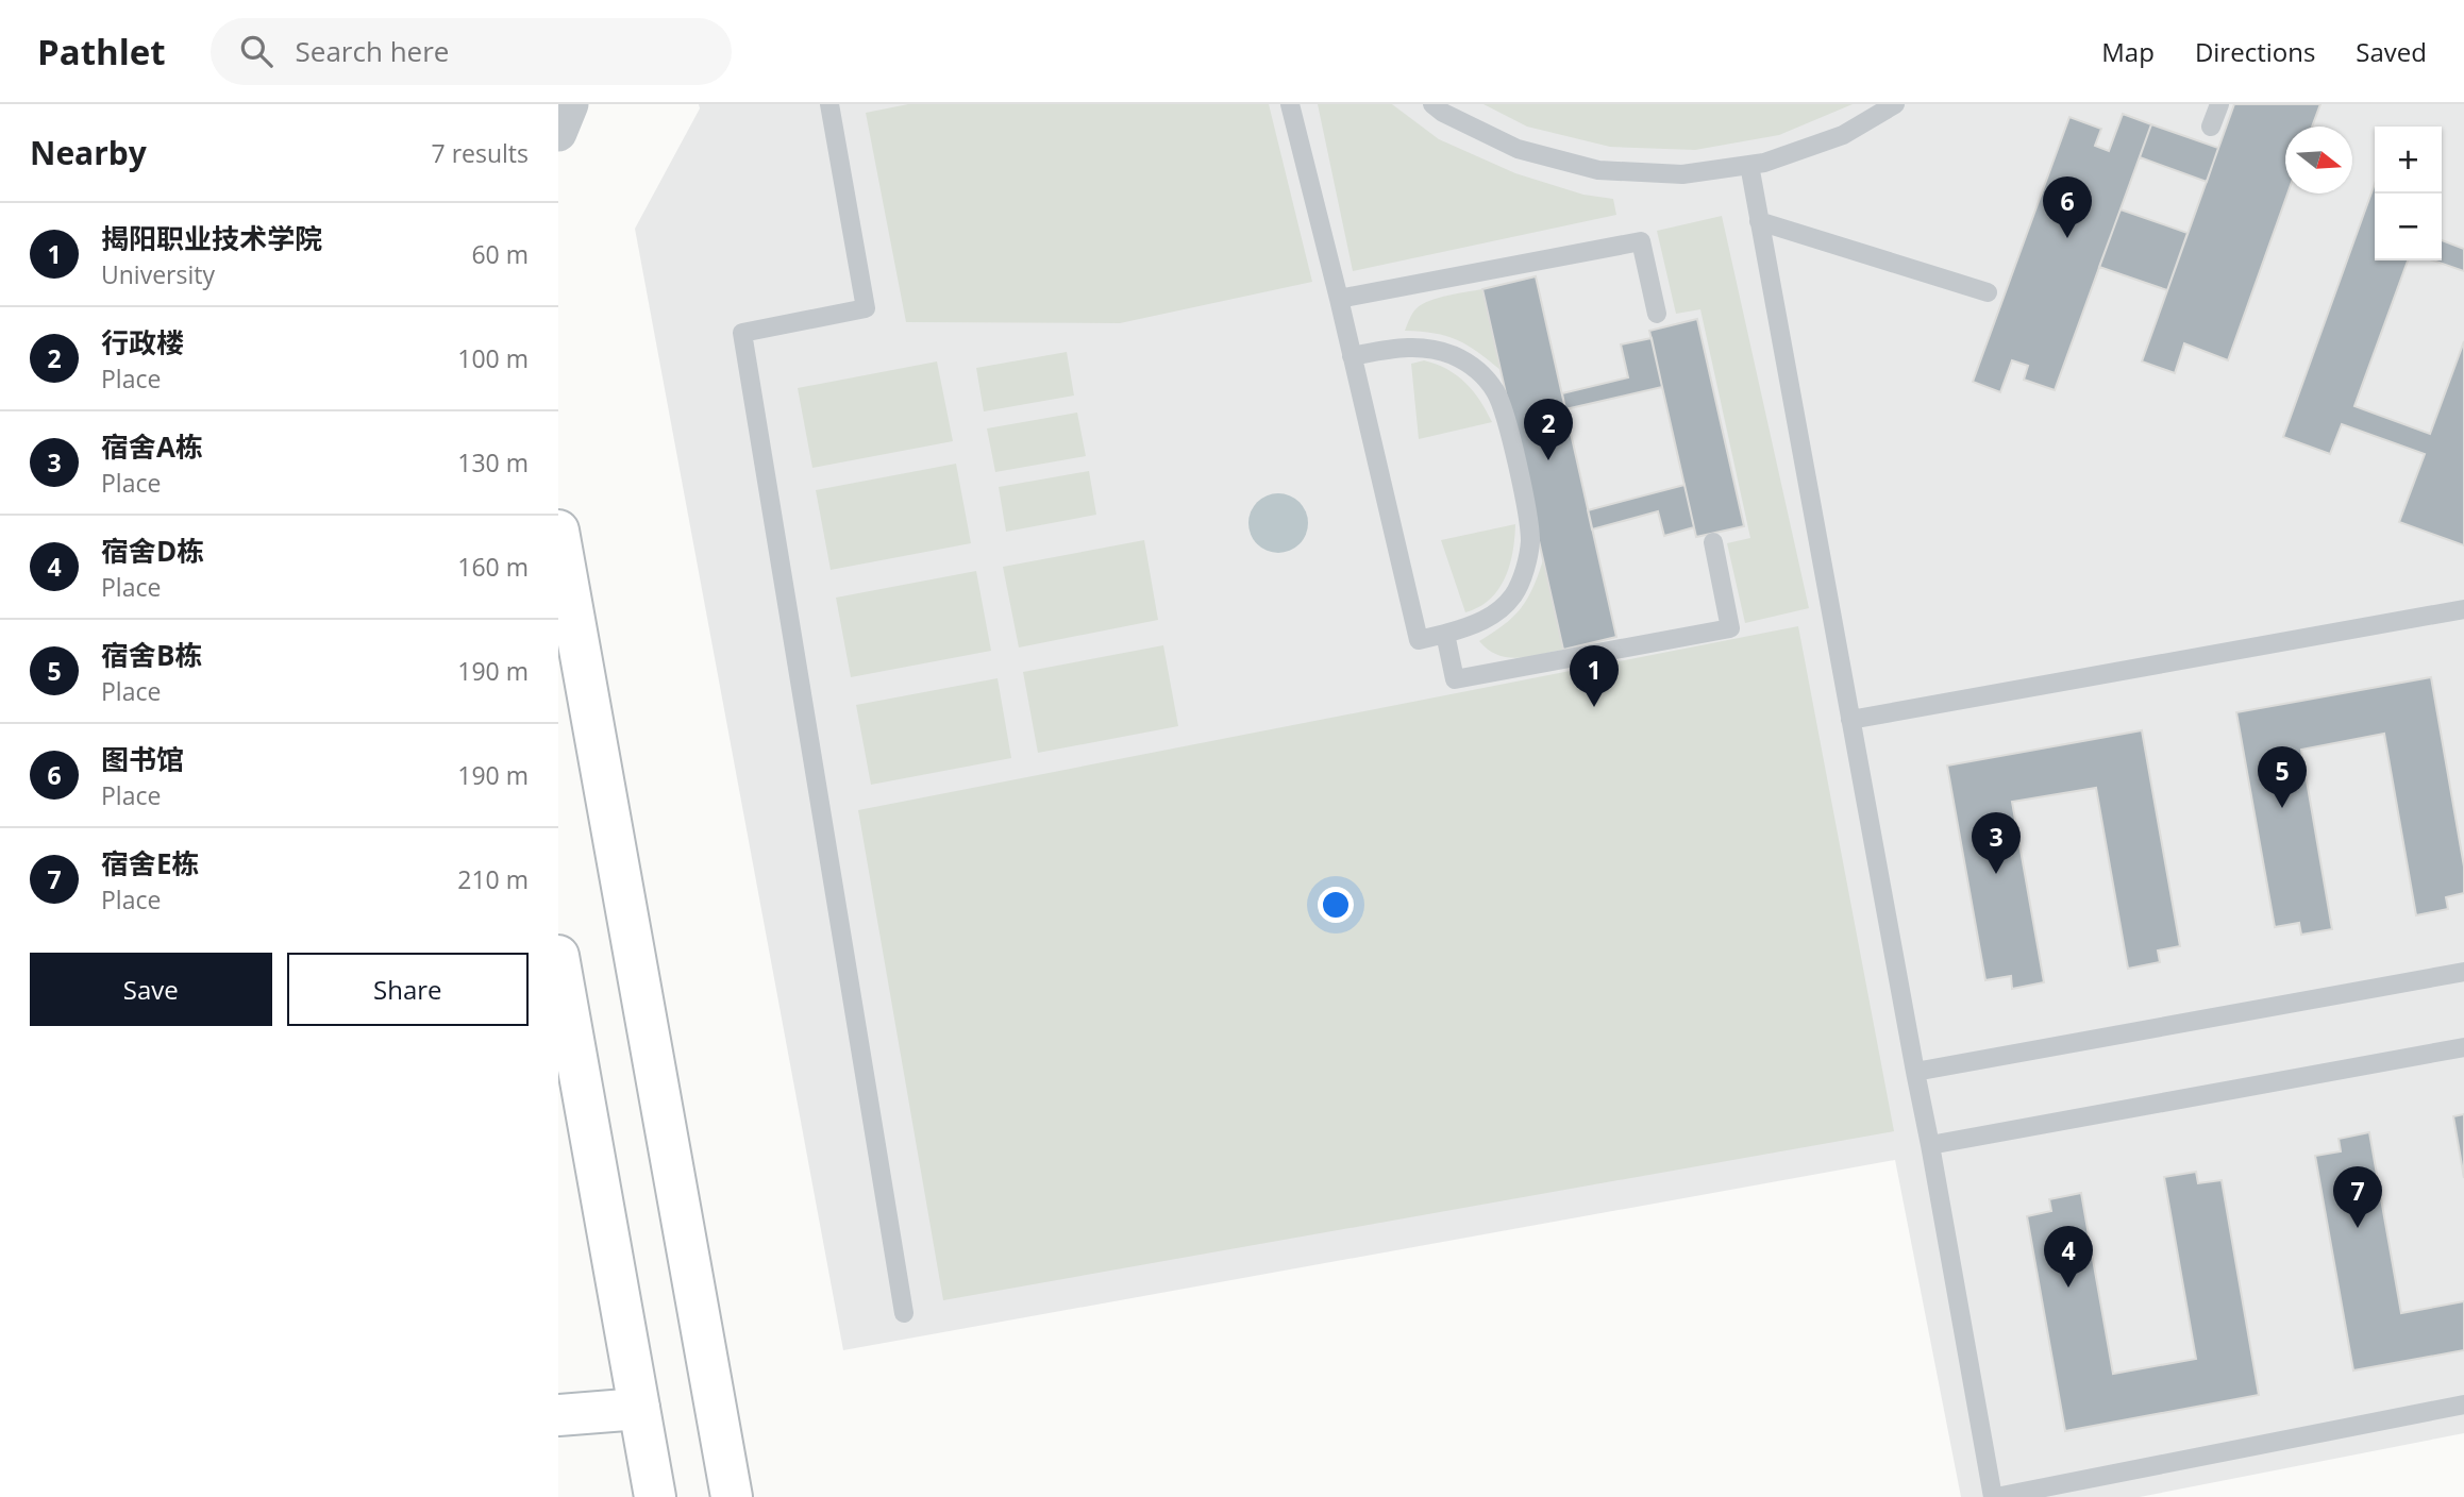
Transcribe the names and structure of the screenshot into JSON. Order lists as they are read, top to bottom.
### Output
{
  "north": "right",
  "page": {
    "header": "Pathlet",
    "search": "Search here",
    "nav": ["Map", "Directions", "Saved"],
    "heading": ["Nearby", "7 results"],
    "map_buttons": ["+", "−"],
    "pins": [
      "6",
      "2",
      "1",
      "5",
      "3",
      "7",
      "4"
    ],
    "list": [
      {
        "mark": "1",
        "name": "揭阳职业技术学院",
        "note": "University",
        "value": "60 m"
      },
      {
        "mark": "2",
        "name": "行政楼",
        "note": "Place",
        "value": "100 m"
      },
      {
        "mark": "3",
        "name": "宿舍A栋",
        "note": "Place",
        "value": "130 m"
      },
      {
        "mark": "4",
        "name": "宿舍D栋",
        "note": "Place",
        "value": "160 m"
      },
      {
        "mark": "5",
        "name": "宿舍B栋",
        "note": "Place",
        "value": "190 m"
      },
      {
        "mark": "6",
        "name": "图书馆",
        "note": "Place",
        "value": "190 m"
      },
      {
        "mark": "7",
        "name": "宿舍E栋",
        "note": "Place",
        "value": "210 m"
      }
    ],
    "buttons": ["Save", "Share"]
  }
}
